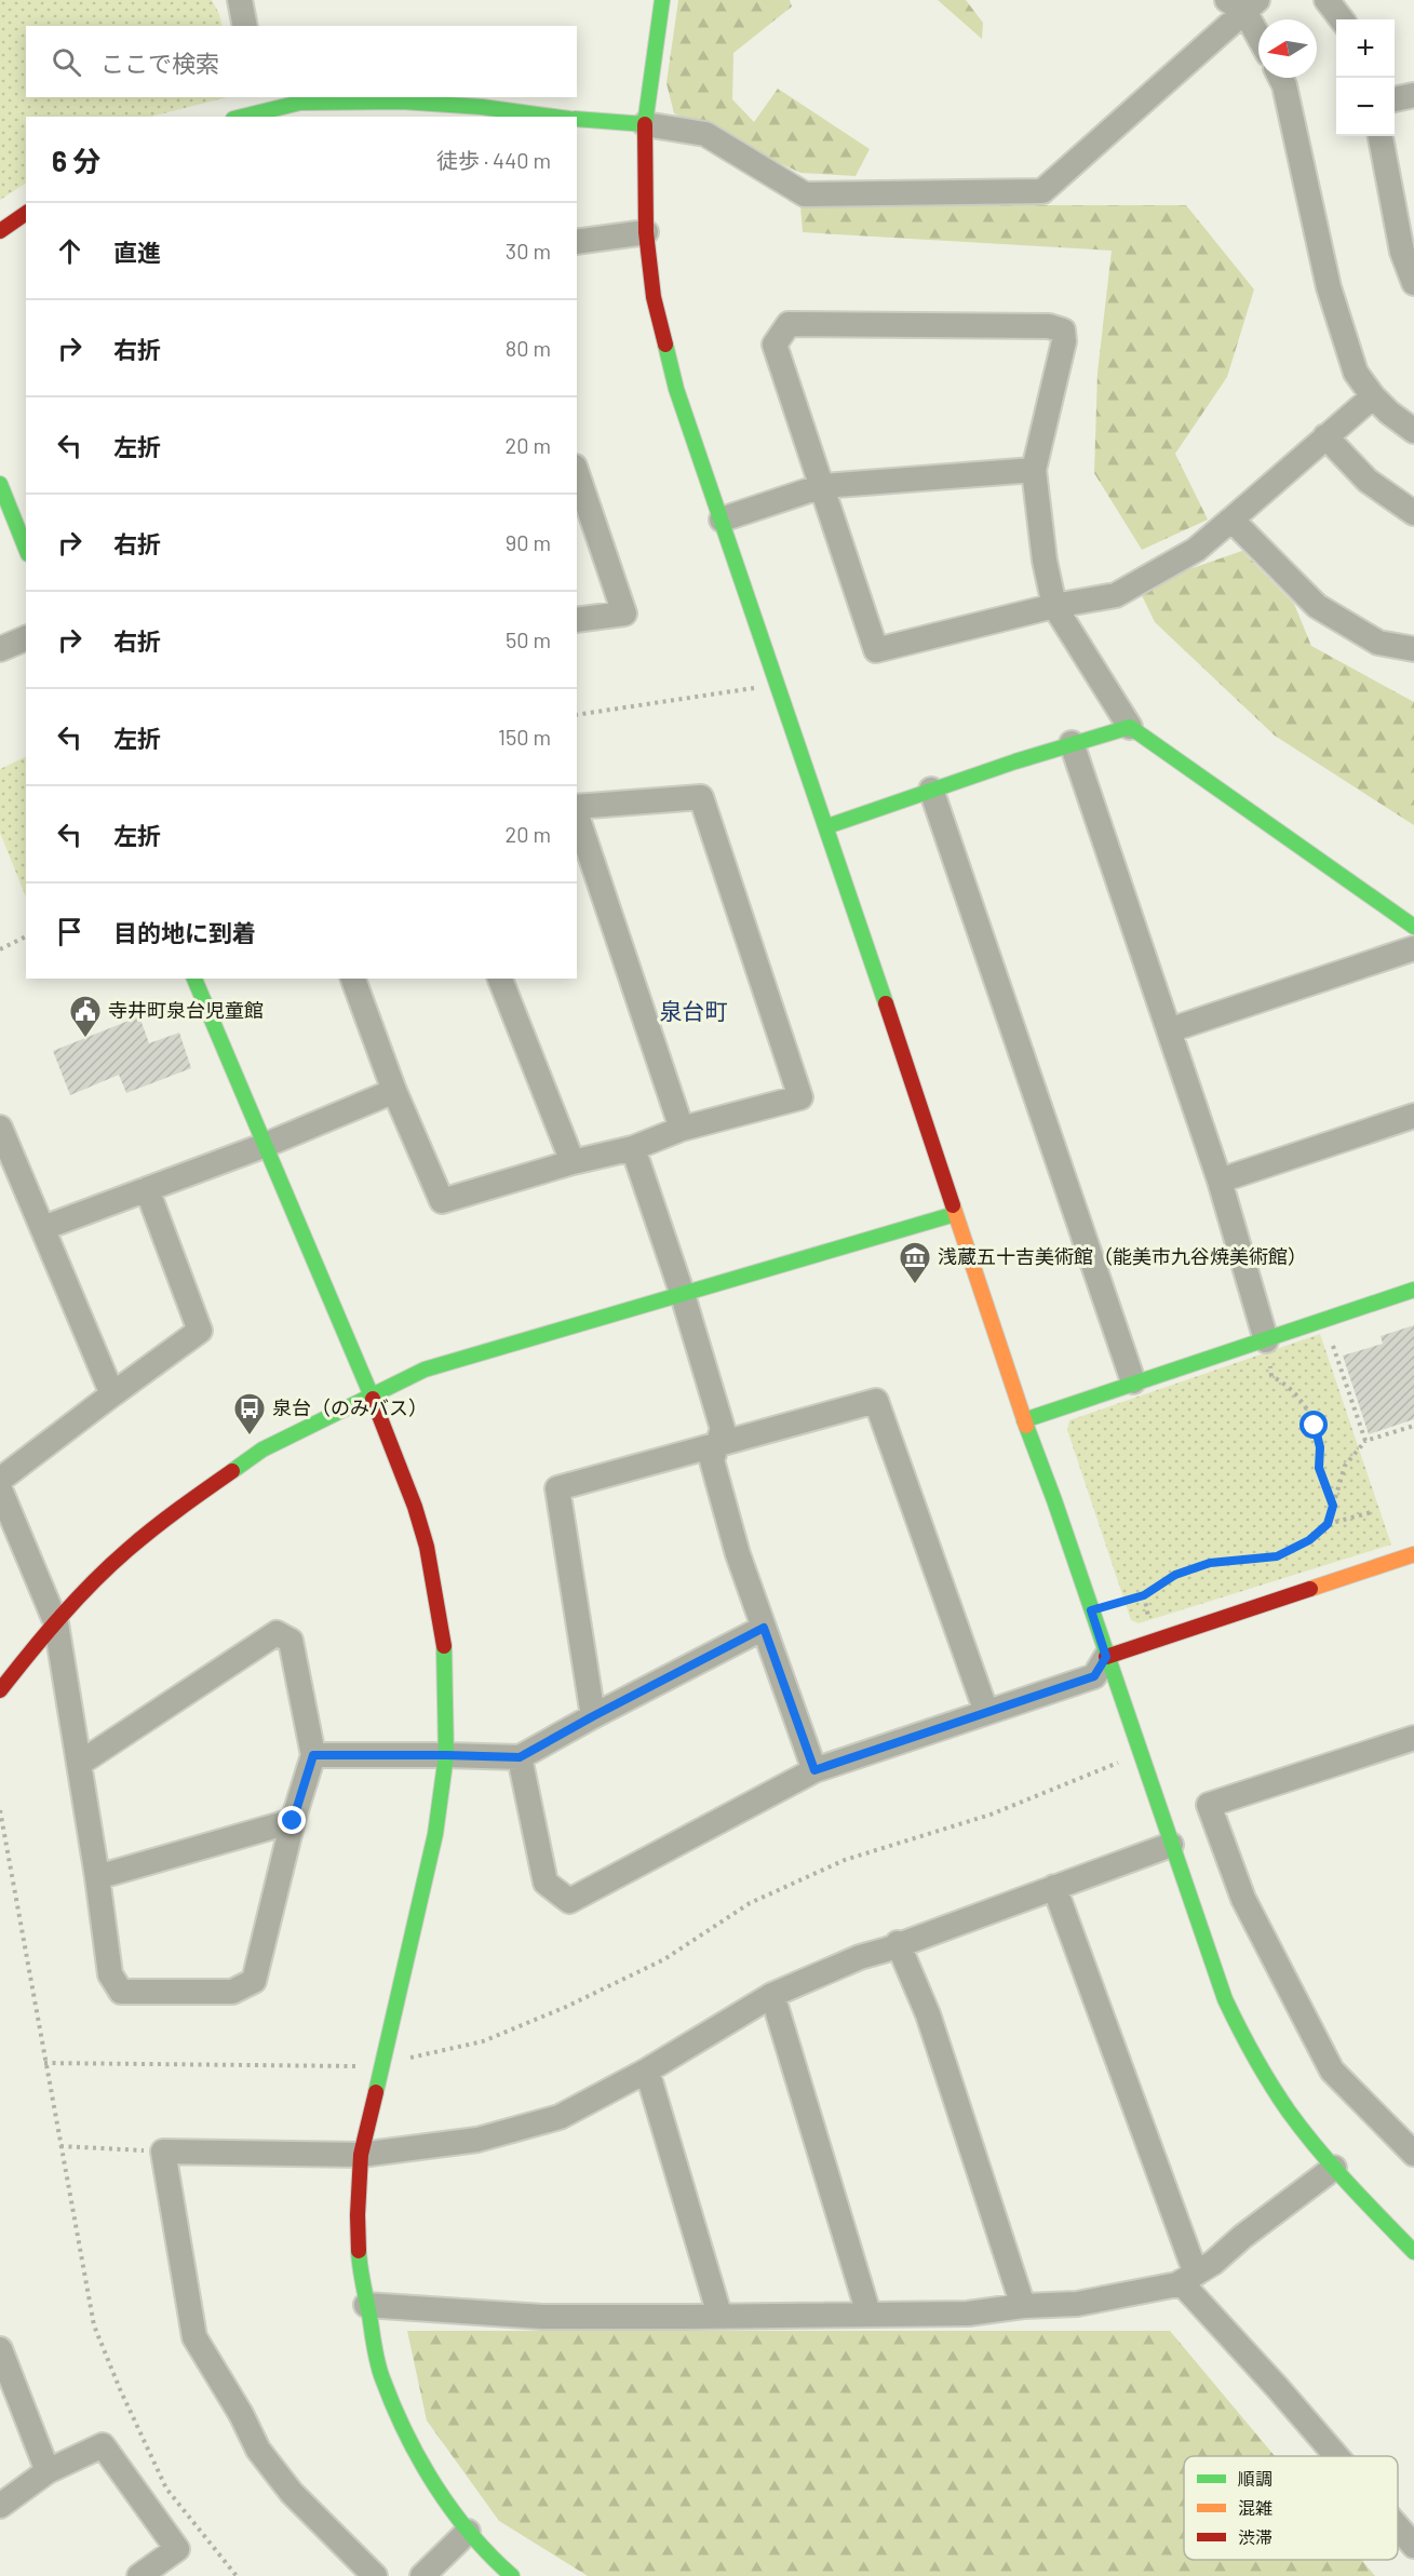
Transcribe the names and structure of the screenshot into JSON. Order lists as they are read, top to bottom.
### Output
{
  "districts": ["泉台町"],
  "places": {
    "public building": ["寺井町泉台児童館"],
    "museum": ["浅蔵五十吉美術館（能美市九谷焼美術館）"],
    "bus stop": ["泉台（のみバス）"]
  },
  "legend": ["順調", "混雑", "渋滞"],
  "north": "left",
  "page": {
    "map_buttons": ["+", "−"],
    "search": "ここで検索",
    "heading": ["6 分", "徒歩 · 440 m"],
    "list": [
      ["直進", "30 m"],
      ["右折", "80 m"],
      ["左折", "20 m"],
      ["右折", "90 m"],
      ["右折", "50 m"],
      ["左折", "150 m"],
      ["左折", "20 m"],
      "目的地に到着"
    ]
  }
}
